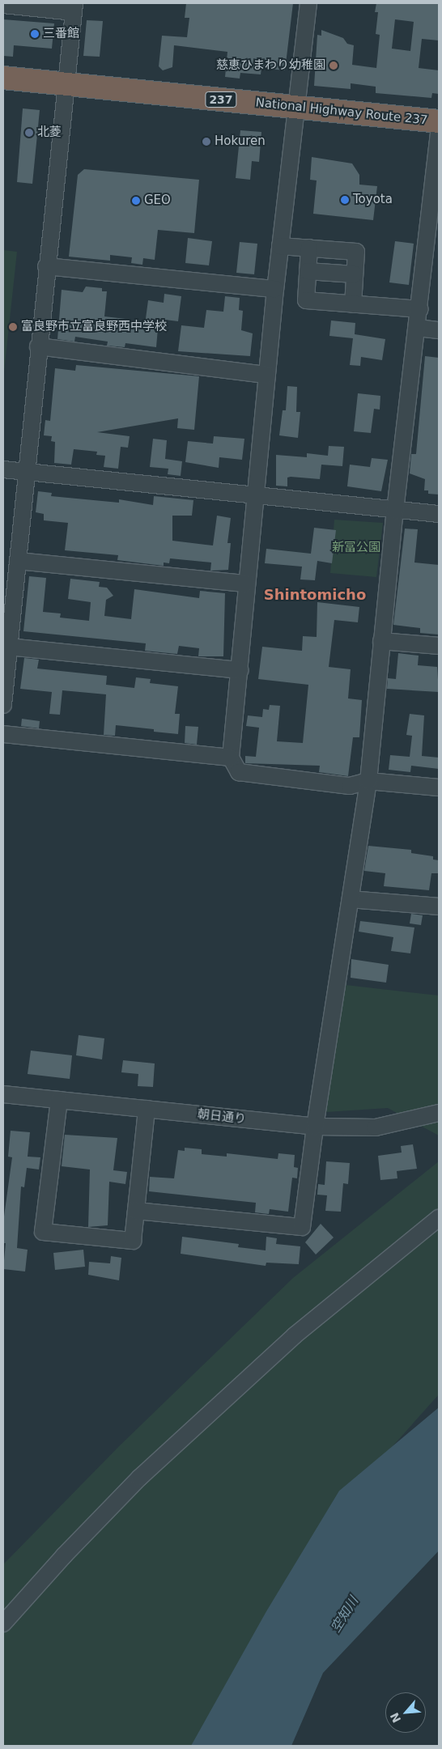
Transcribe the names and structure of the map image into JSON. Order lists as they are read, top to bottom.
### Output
{
  "streets": {
    "highway": ["237", "National Highway Route 237"],
    "street": ["朝日通り"]
  },
  "districts": ["Shintomicho"],
  "water": ["空知川"],
  "parks": ["新冨公園"],
  "places": [
    "三番館",
    "慈恵ひまわり幼稚園",
    "北菱",
    "Hokuren",
    "Toyota",
    "GEO",
    "富良野市立富良野西中学校"
  ],
  "north": "bottom left"
}
